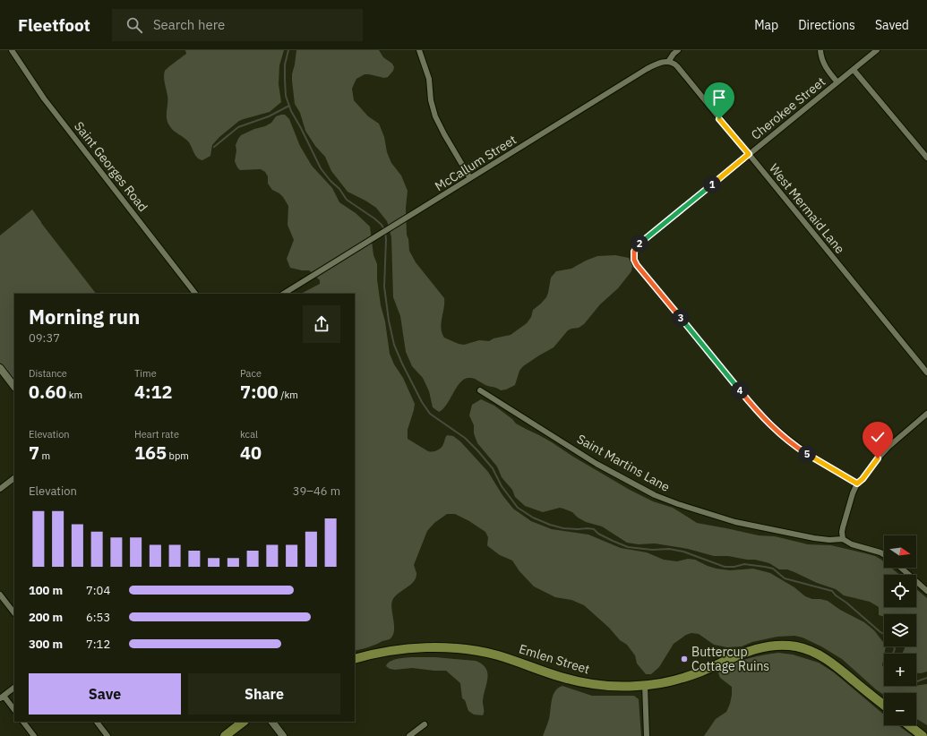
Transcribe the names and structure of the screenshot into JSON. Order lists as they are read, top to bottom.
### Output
{
  "streets": {
    "main road": ["Emlen Street"],
    "street": [
      "Cherokee Street",
      "McCallum Street",
      "Saint Georges Road",
      "West Mermaid Lane",
      "Saint Martins Lane"
    ]
  },
  "crossings": [
    ["Cherokee Street", "West Mermaid Lane"],
    ["McCallum Street", "West Mermaid Lane"]
  ],
  "places": ["Buttercup Cottage Ruins"],
  "north": "right",
  "page": {
    "header": "Fleetfoot",
    "search": "Search here",
    "nav": ["Map", "Directions", "Saved"],
    "pins": [
      "1",
      "2",
      "3",
      "4",
      "5"
    ],
    "heading": ["Morning run", "09:37"],
    "stats": [
      ["Distance", "0.60 km"],
      ["Time", "4:12"],
      ["Pace", "7:00 /km"],
      ["Elevation", "7 m"],
      ["Heart rate", "165 bpm"],
      ["kcal", "40"]
    ],
    "chart": ["Elevation", "39–46 m"],
    "map_buttons": ["+", "−"],
    "list": [
      {
        "name": "100 m",
        "note": "7:04"
      },
      {
        "name": "200 m",
        "note": "6:53"
      },
      {
        "name": "300 m",
        "note": "7:12"
      }
    ],
    "buttons": ["Save", "Share"]
  }
}
